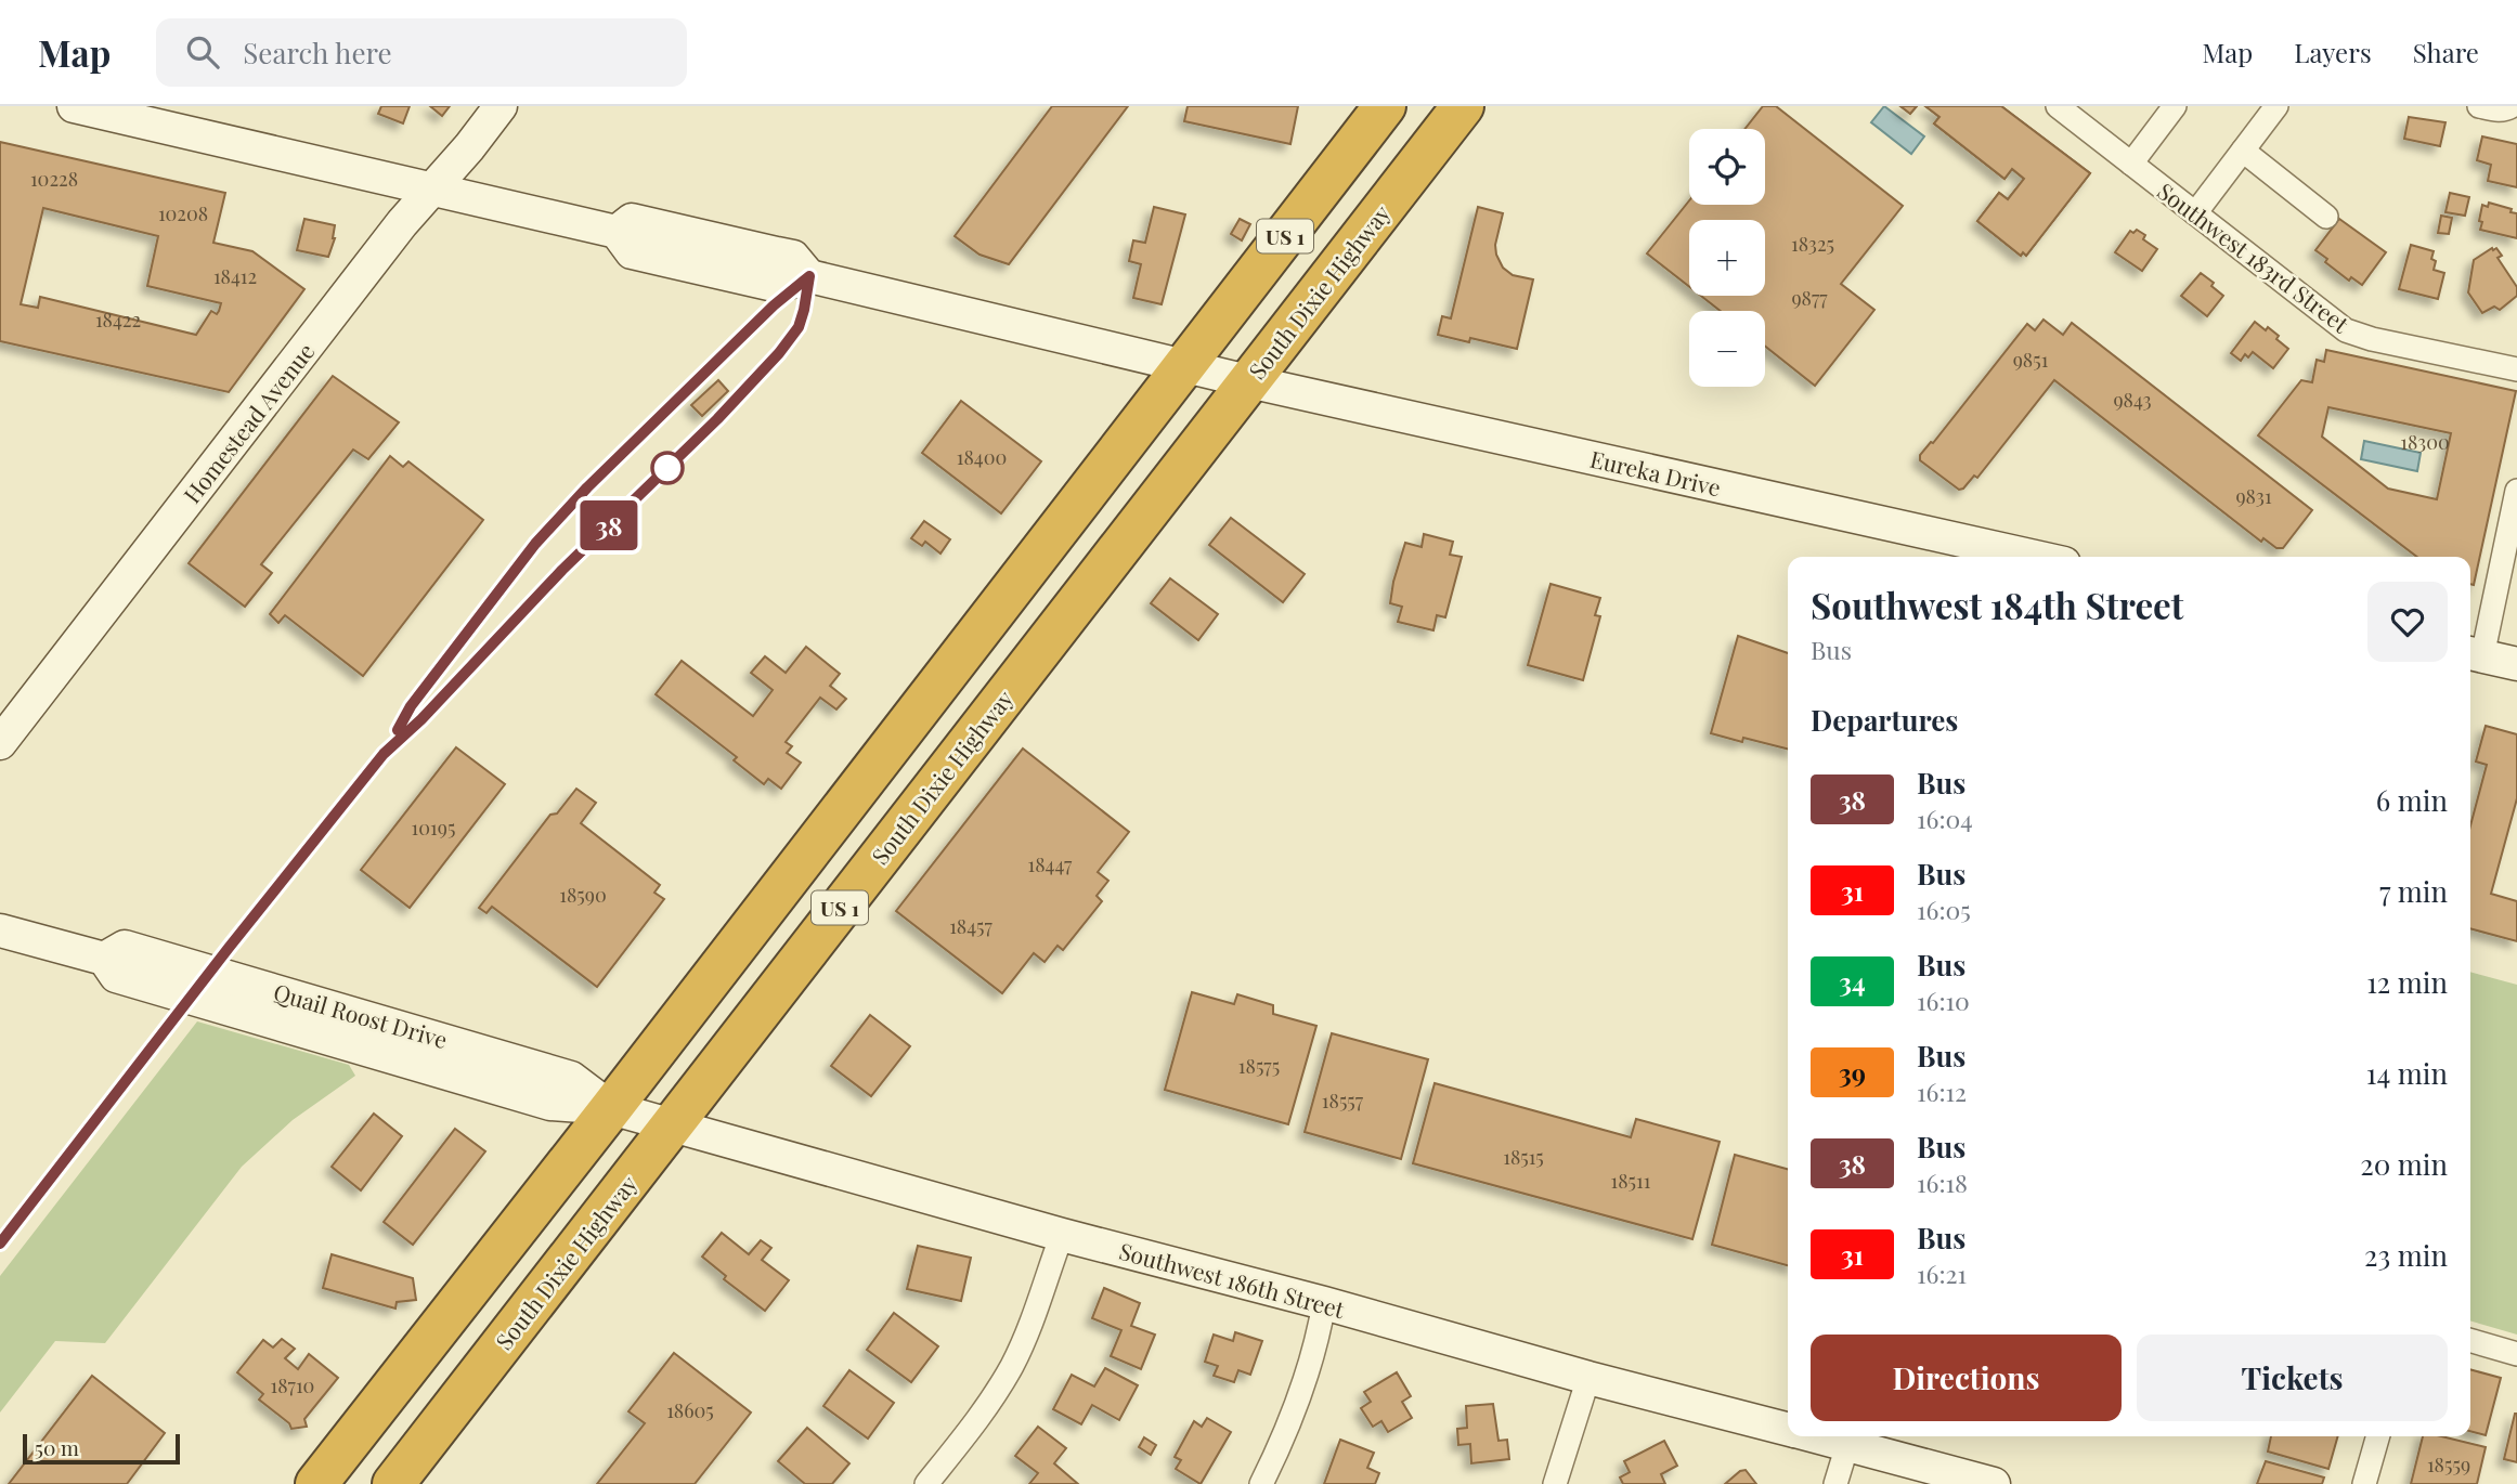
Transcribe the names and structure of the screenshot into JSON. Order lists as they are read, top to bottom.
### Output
{
  "streets": {
    "highway": ["US 1", "South Dixie Highway"],
    "main road": [
      "Homestead Avenue",
      "Eureka Drive",
      "Quail Roost Drive",
      "Southwest 186th Street"
    ],
    "street": ["Southwest 183rd Street"]
  },
  "crossings": [
    ["US 1", "Eureka Drive"],
    ["US 1", "Quail Roost Drive"],
    ["South Dixie Highway", "Eureka Drive"],
    ["South Dixie Highway", "Quail Roost Drive"],
    ["South Dixie Highway", "Southwest 186th Street"],
    ["Homestead Avenue", "Eureka Drive"],
    ["Quail Roost Drive", "Southwest 186th Street"]
  ],
  "lines": ["bus line 38"],
  "house_numbers": [
    "10228",
    "10208",
    "18325",
    "18412",
    "9877",
    "18422",
    "9851",
    "9843",
    "18300",
    "18400",
    "9831",
    "10195",
    "18447",
    "18590",
    "18457",
    "18575",
    "18557",
    "18515",
    "18511",
    "18710",
    "18605",
    "18559"
  ],
  "scale_bar": "50 m",
  "page": {
    "header": "Map",
    "search": "Search here",
    "nav": ["Map", "Layers", "Share"],
    "on_map": "38",
    "map_buttons": ["+", "−"],
    "heading": [
      ["Southwest 184th Street", "Bus"],
      "Departures"
    ],
    "list": [
      {
        "mark": "38",
        "name": "Bus",
        "note": "16:04",
        "value": "6 min"
      },
      {
        "mark": "31",
        "name": "Bus",
        "note": "16:05",
        "value": "7 min"
      },
      {
        "mark": "34",
        "name": "Bus",
        "note": "16:10",
        "value": "12 min"
      },
      {
        "mark": "39",
        "name": "Bus",
        "note": "16:12",
        "value": "14 min"
      },
      {
        "mark": "38",
        "name": "Bus",
        "note": "16:18",
        "value": "20 min"
      },
      {
        "mark": "31",
        "name": "Bus",
        "note": "16:21",
        "value": "23 min"
      }
    ],
    "buttons": ["Directions", "Tickets"],
    "scale": "50 m"
  }
}
